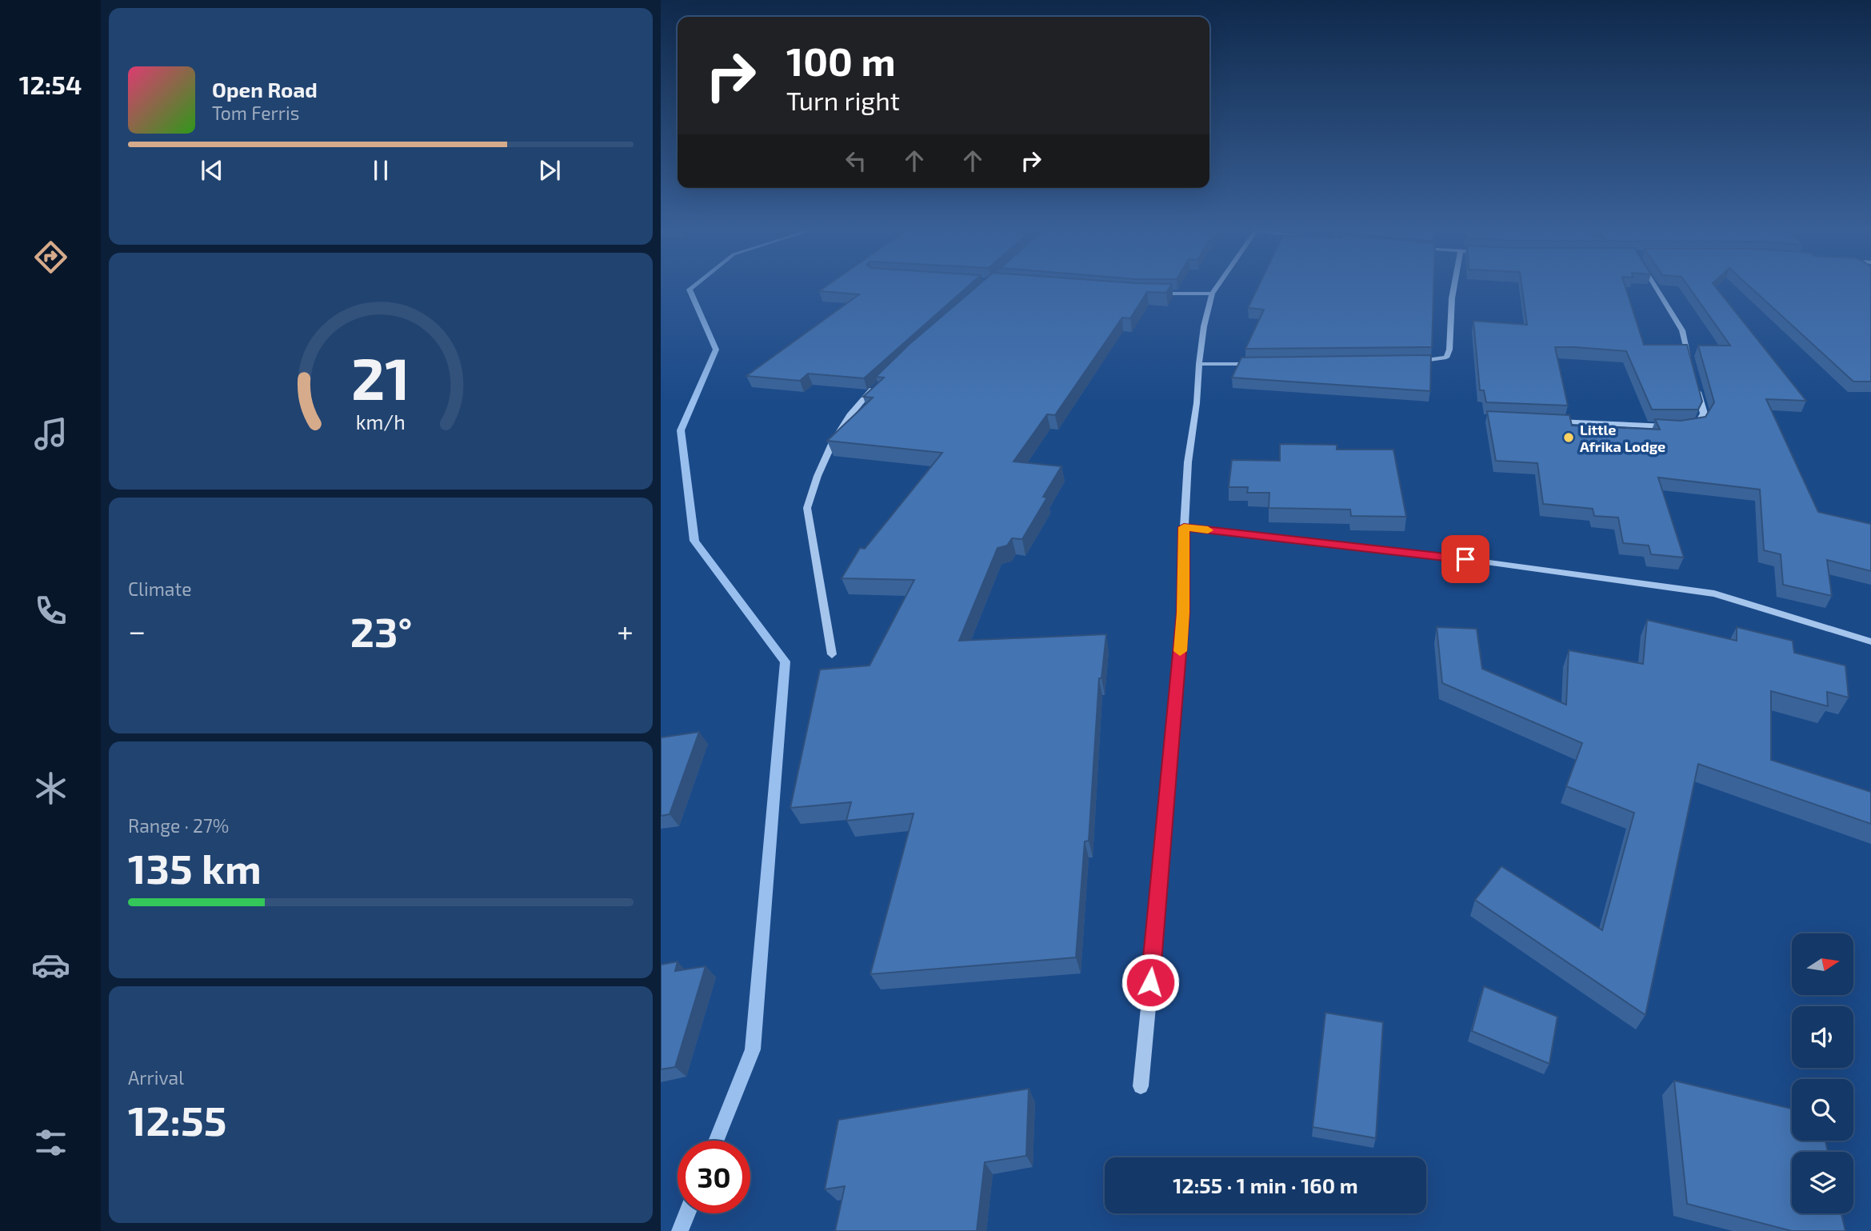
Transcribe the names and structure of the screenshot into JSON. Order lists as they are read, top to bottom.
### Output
{
  "places": ["Little Afrika Lodge"],
  "north": "right",
  "page": {
    "tabs": "12:54",
    "turn": ["100 m", "Turn right"],
    "song": ["Open Road", "Tom Ferris"],
    "tile": [
      "Climate",
      ["Range · 27%", "135 km"],
      ["Arrival", "12:55"]
    ],
    "heat": ["−", "23°", "+"],
    "limit": "30",
    "trip": "12:55 · 1 min · 160 m",
    "gauge": ["21", "km/h"]
  }
}
